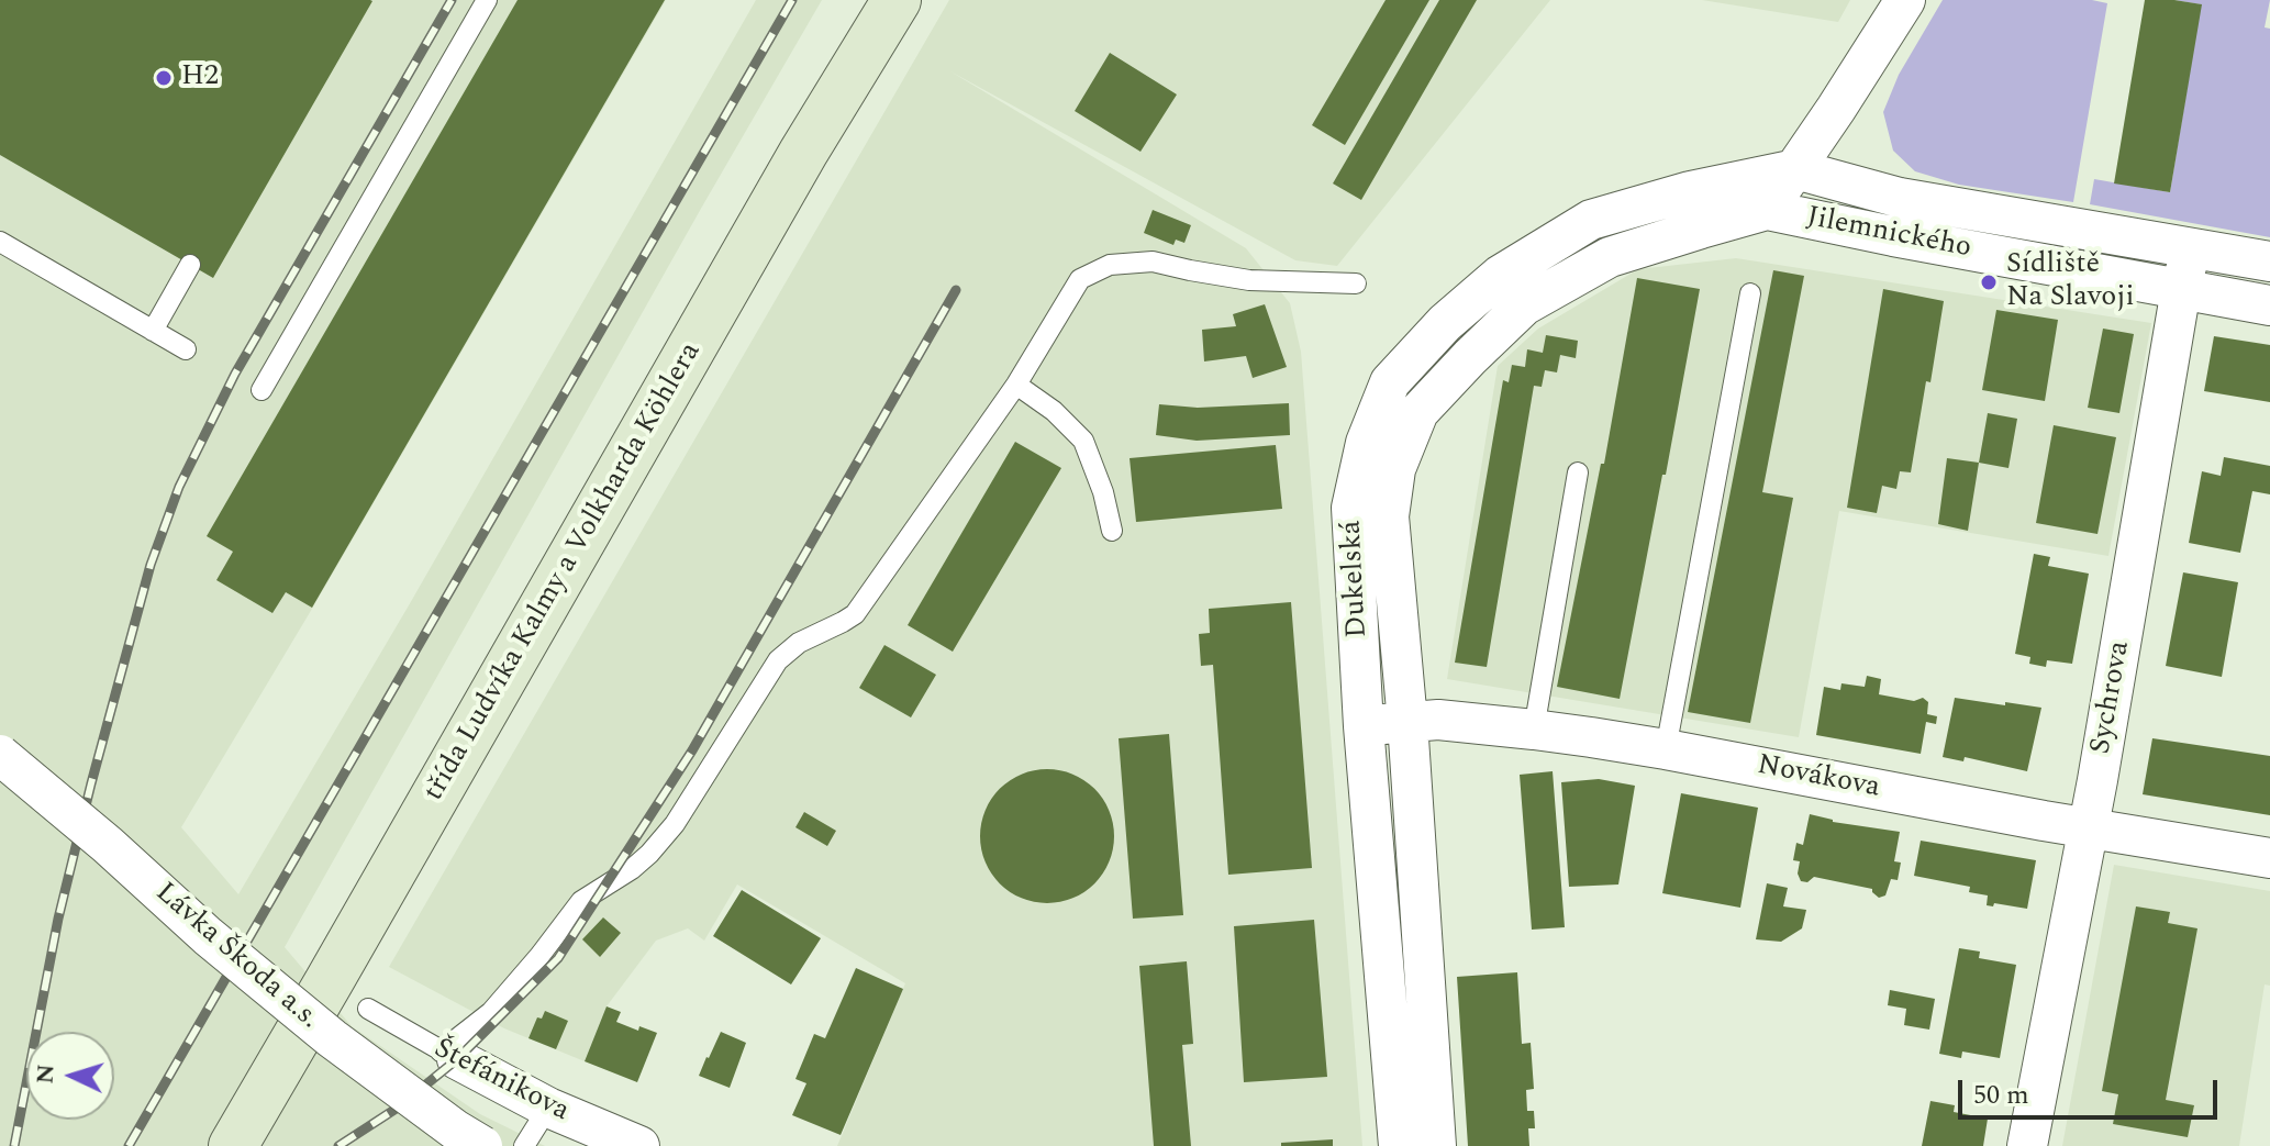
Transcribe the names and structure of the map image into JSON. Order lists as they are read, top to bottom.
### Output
{
  "streets": {
    "street": [
      "Jilemnického",
      "třída Ludvíka Kalmy a Volkharda Köhlera",
      "Dukelská",
      "Sychrova",
      "Novákova",
      "Lávka Škoda a.s.",
      "Štefánikova"
    ]
  },
  "crossings": [
    ["Jilemnického", "Dukelská"],
    ["Jilemnického", "Sychrova"],
    ["Dukelská", "Novákova"],
    ["Sychrova", "Novákova"]
  ],
  "places": ["H2", "Sídliště Na Slavoji"],
  "scale_bar": "50 m",
  "north": "left"
}
